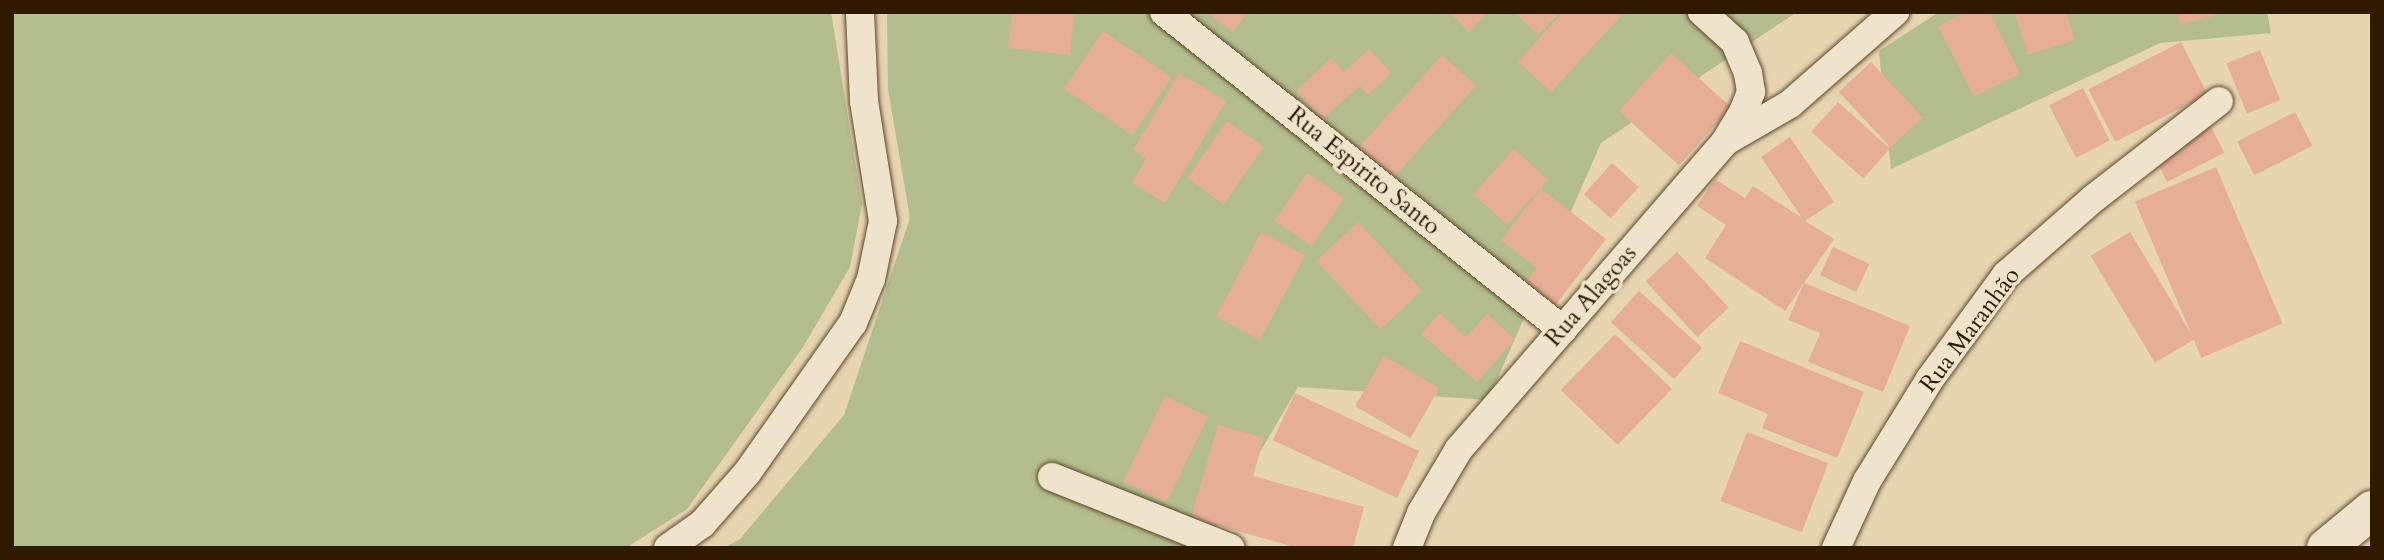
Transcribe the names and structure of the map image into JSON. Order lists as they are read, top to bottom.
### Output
{
  "streets": {
    "street": ["Rua Espirito Santo", "Rua Alagoas", "Rua Maranhão"]
  },
  "crossings": [
    ["Rua Espirito Santo", "Rua Alagoas"]
  ]
}
